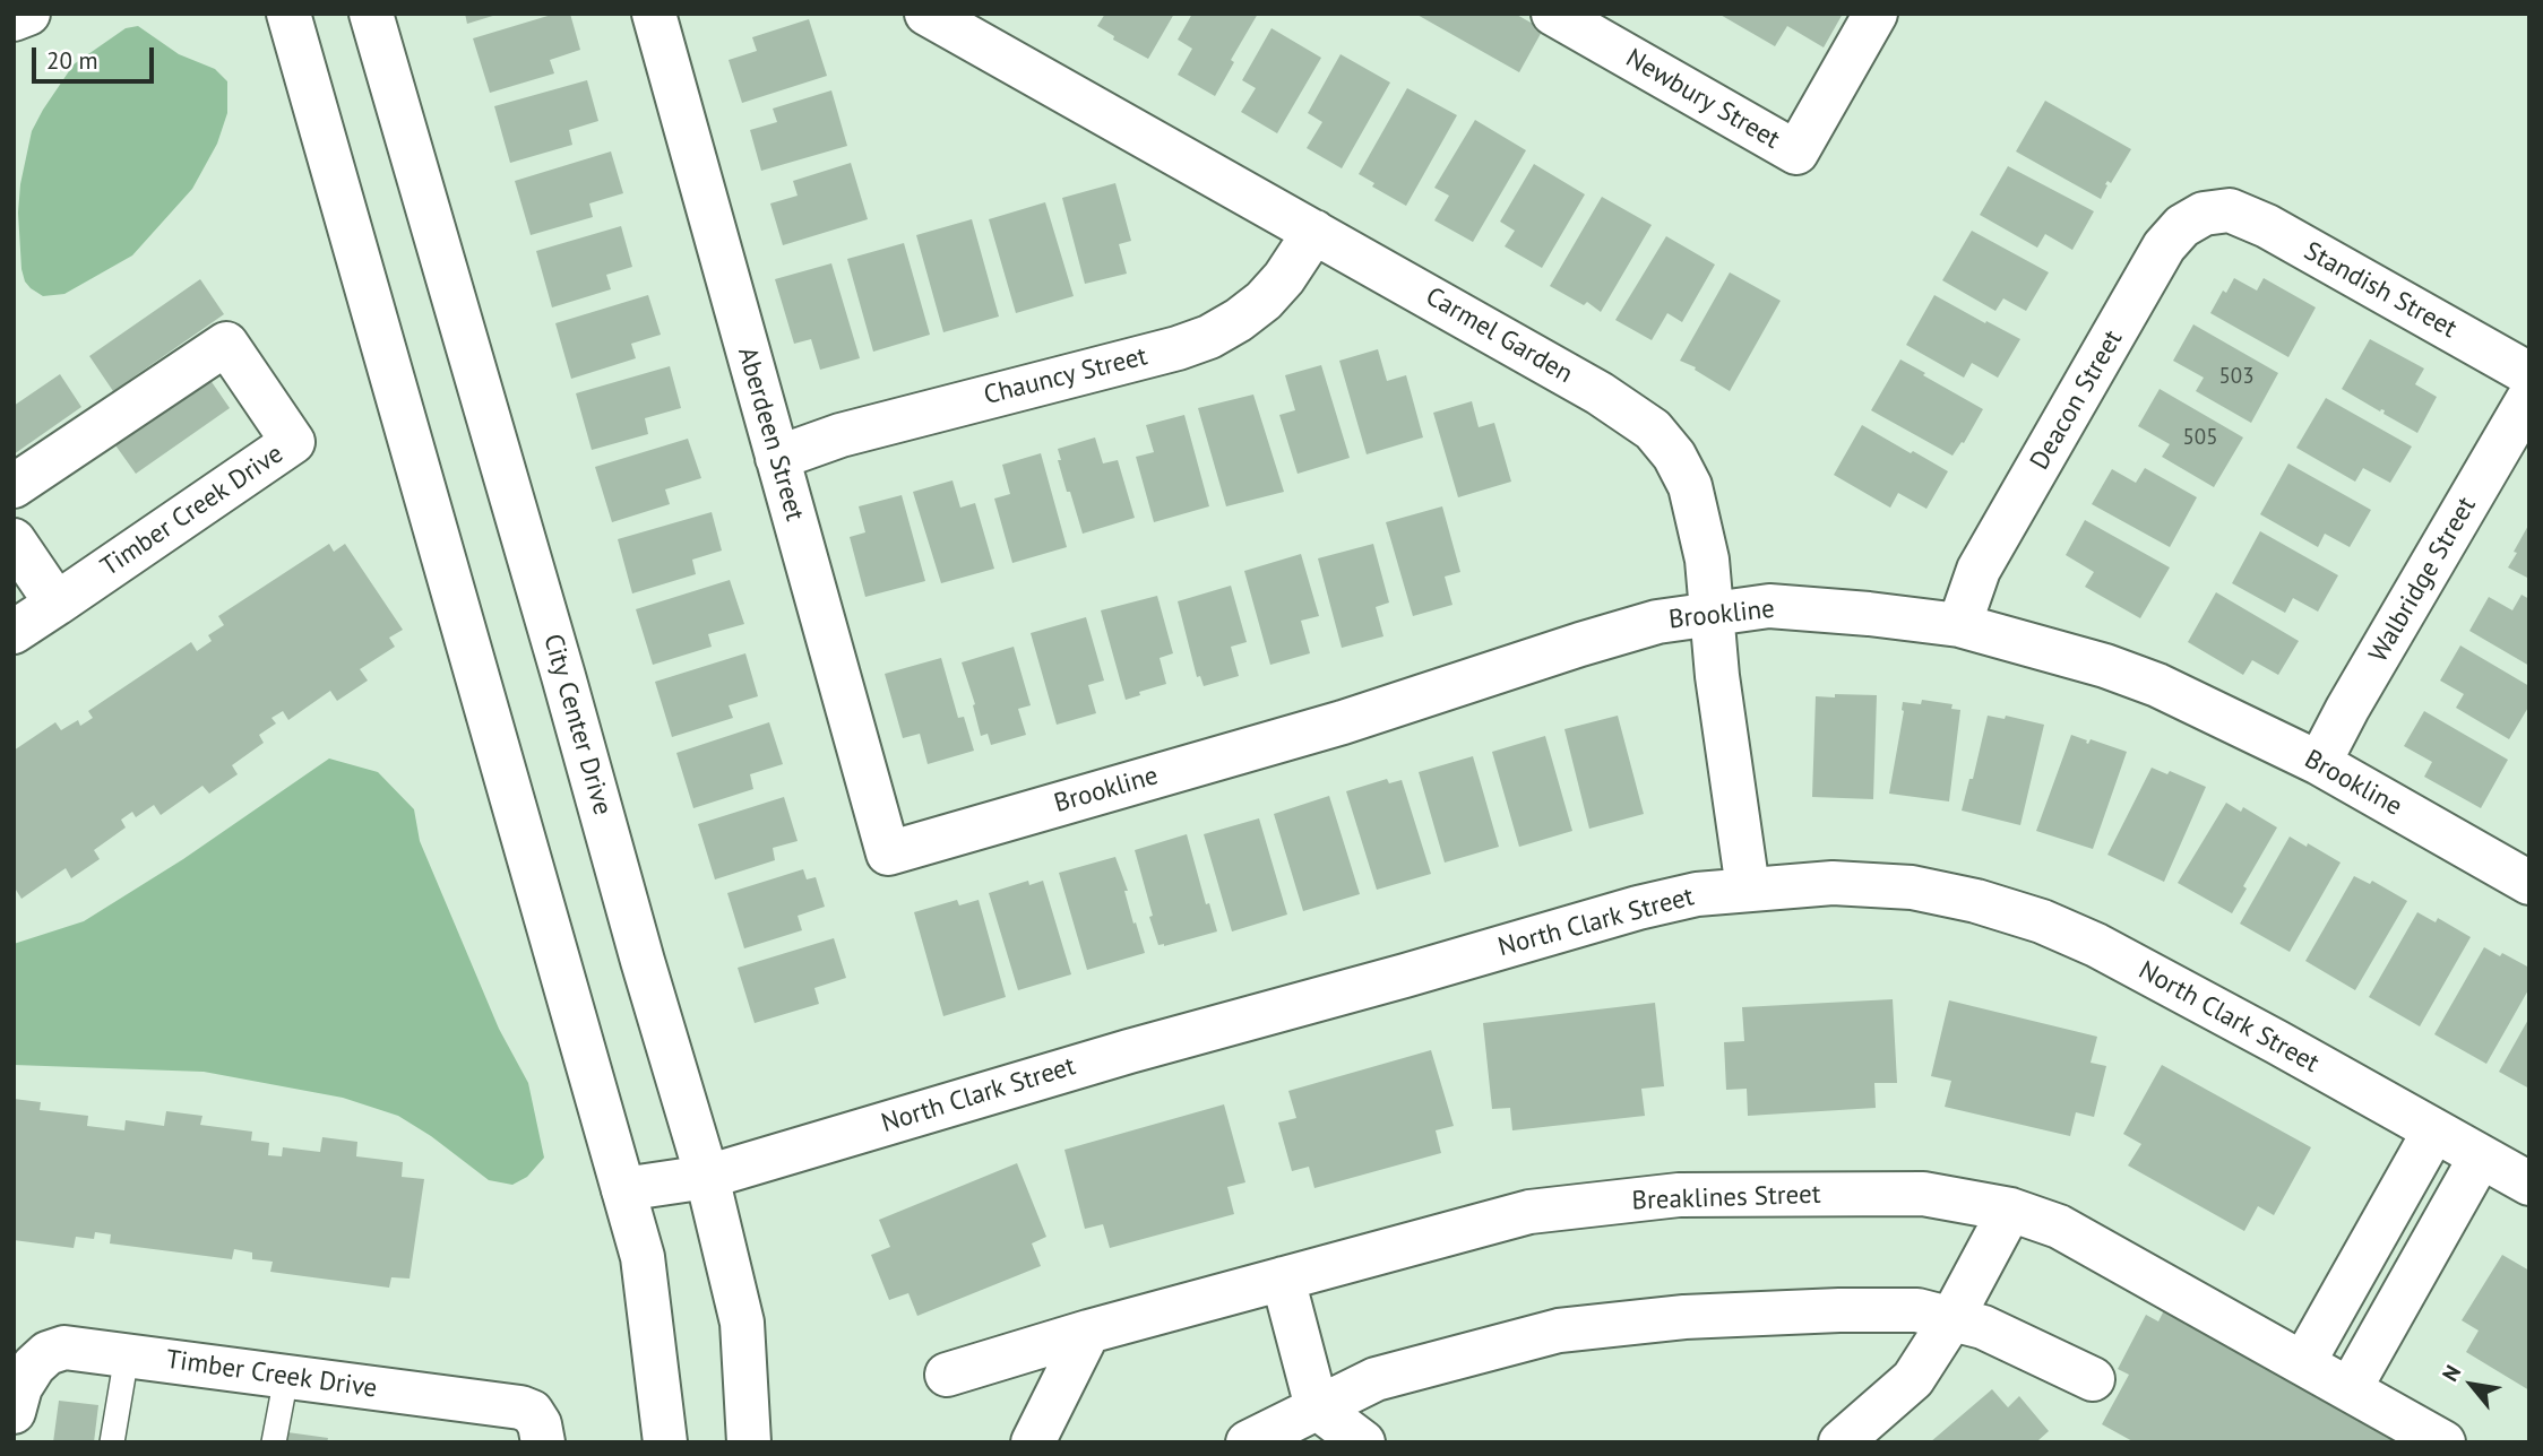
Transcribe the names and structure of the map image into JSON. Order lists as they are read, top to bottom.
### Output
{
  "streets": {
    "street": [
      "Newbury Street",
      "Standish Street",
      "Carmel Garden",
      "Chauncy Street",
      "Deacon Street",
      "Aberdeen Street",
      "Timber Creek Drive",
      "Walbridge Street",
      "Brookline",
      "City Center Drive",
      "North Clark Street",
      "Breaklines Street"
    ]
  },
  "crossings": [
    ["Standish Street", "Deacon Street"],
    ["Carmel Garden", "Chauncy Street"],
    ["Carmel Garden", "Brookline"],
    ["Carmel Garden", "North Clark Street"],
    ["Chauncy Street", "Aberdeen Street"],
    ["Deacon Street", "Brookline"],
    ["Aberdeen Street", "Brookline"],
    ["Walbridge Street", "Brookline"],
    ["City Center Drive", "North Clark Street"]
  ],
  "house_numbers": ["503", "505"],
  "scale_bar": "20 m",
  "north": "top left"
}
